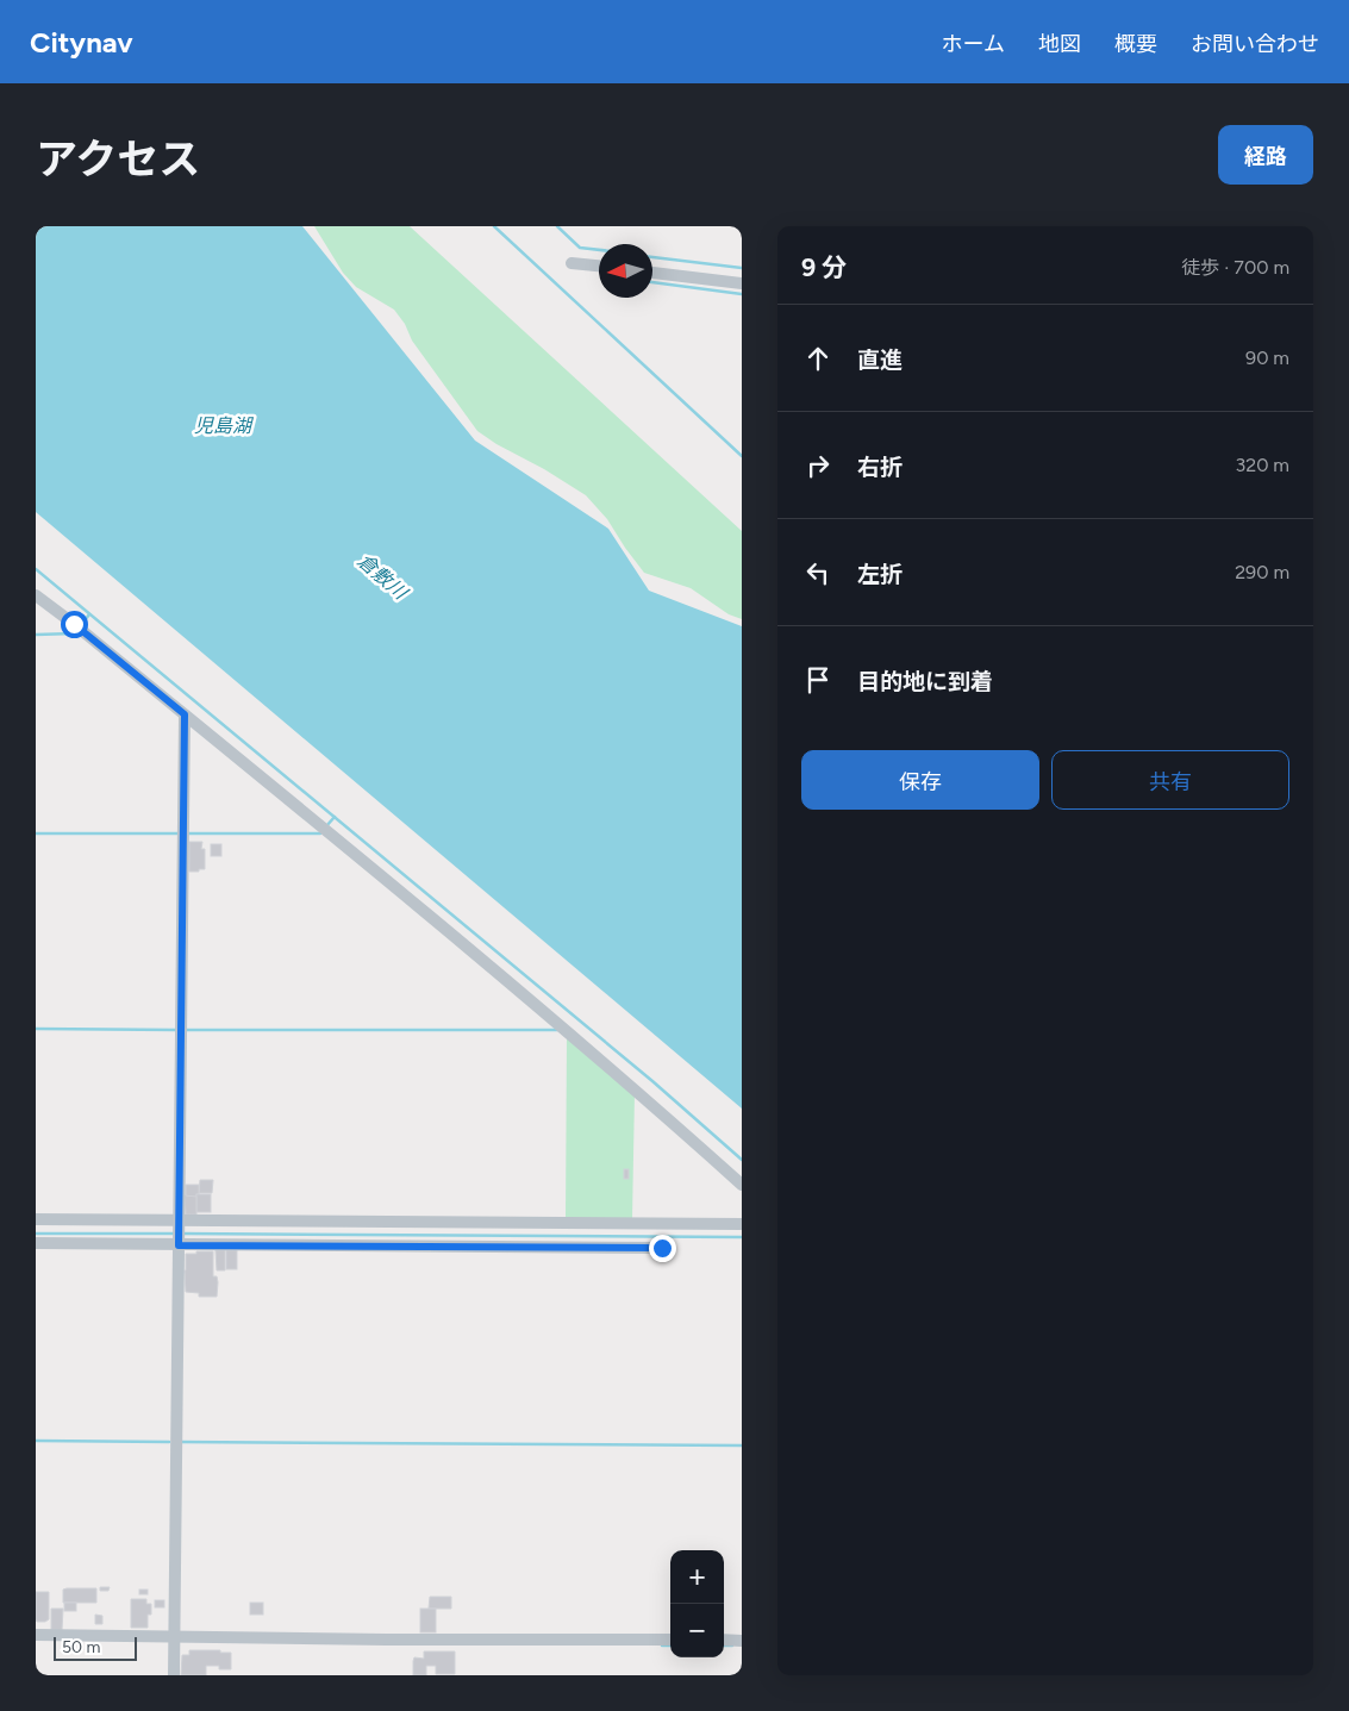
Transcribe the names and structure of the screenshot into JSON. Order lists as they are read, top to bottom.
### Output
{
  "water": ["児島湖", "倉敷川"],
  "scale_bar": "50 m",
  "north": "left",
  "page": {
    "header": "Citynav",
    "nav": [
      "ホーム",
      "地図",
      "概要",
      "お問い合わせ"
    ],
    "title": "アクセス",
    "buttons": [
      "経路",
      ["保存", "共有"]
    ],
    "heading": ["9 分", "徒歩 · 700 m"],
    "list": [
      ["直進", "90 m"],
      ["右折", "320 m"],
      ["左折", "290 m"],
      "目的地に到着"
    ],
    "map_buttons": ["+", "−"],
    "scale": "50 m"
  }
}
